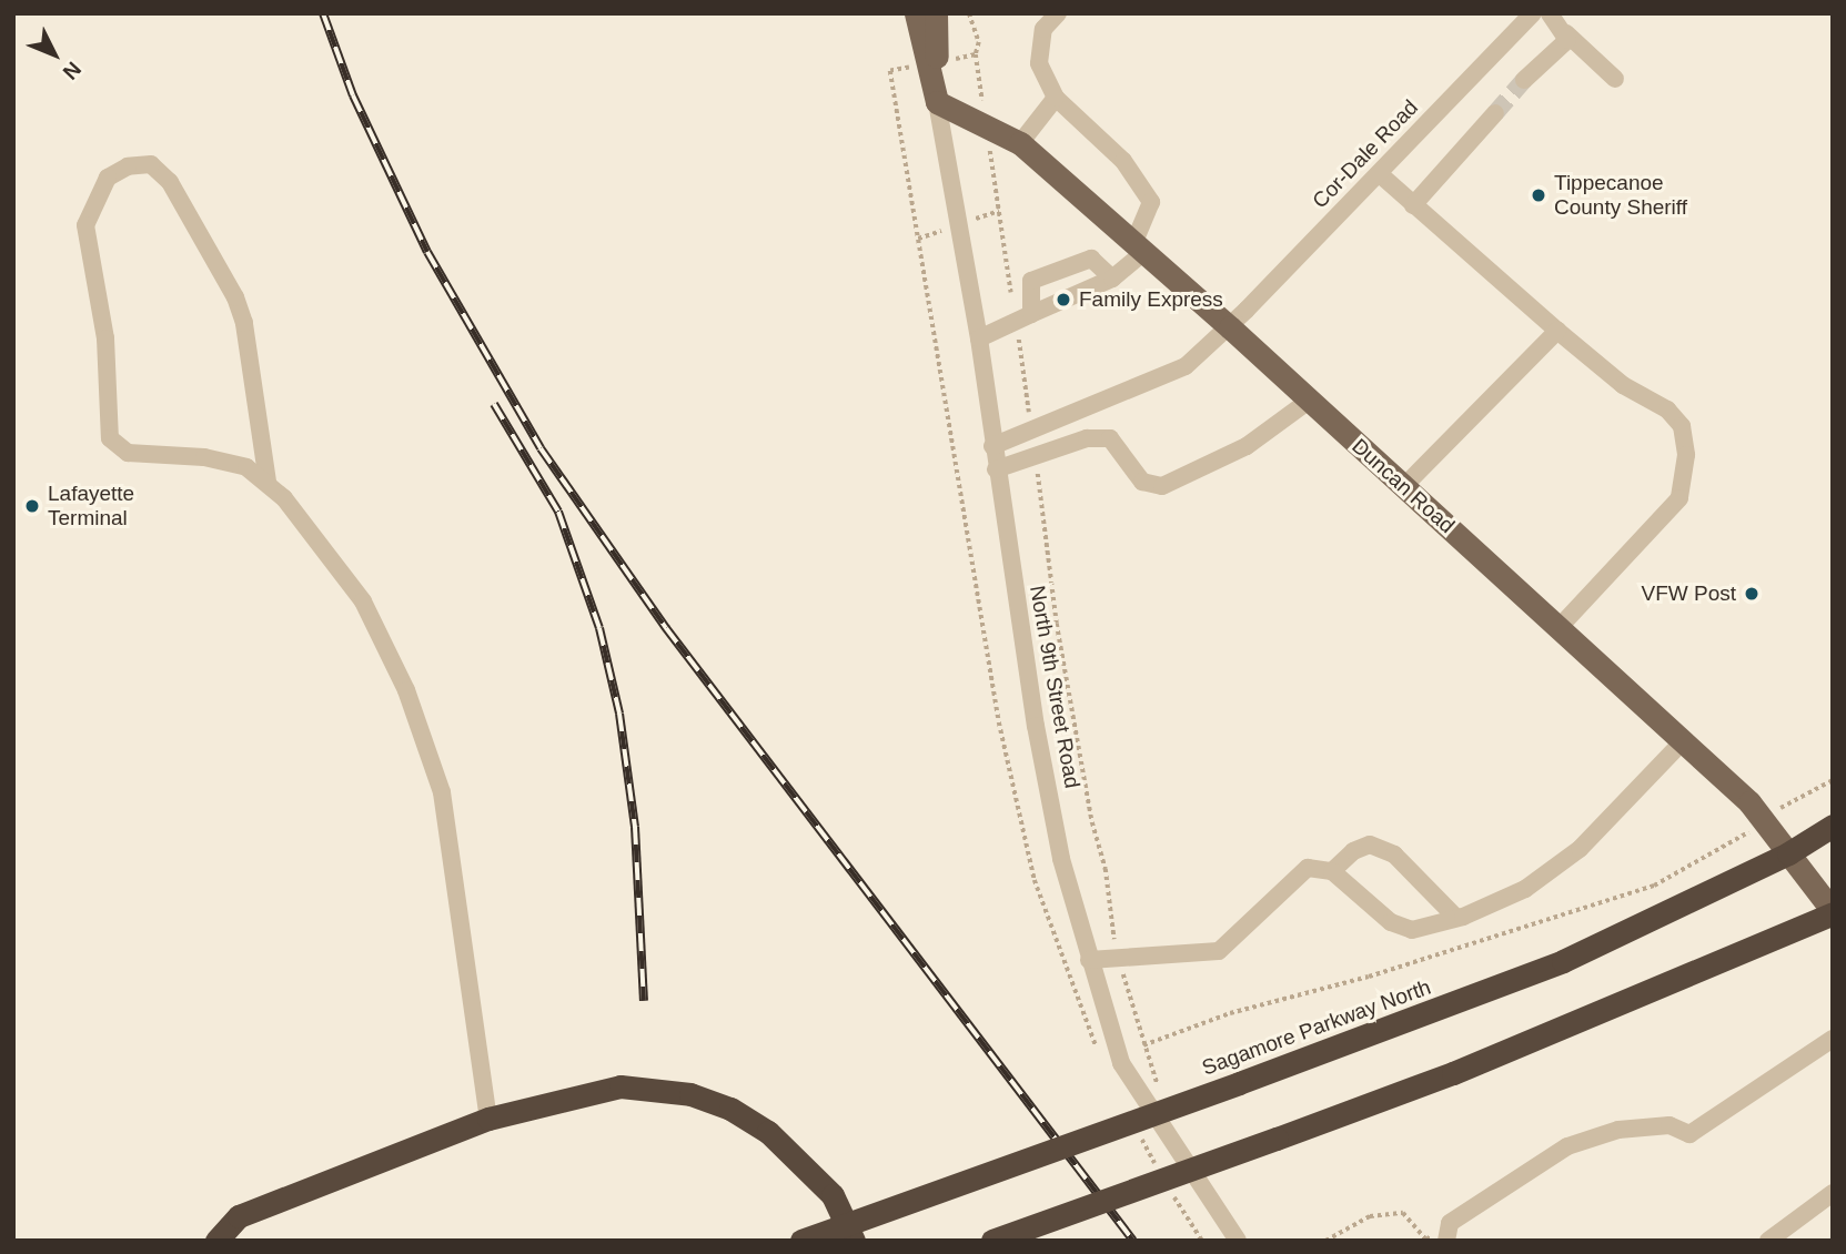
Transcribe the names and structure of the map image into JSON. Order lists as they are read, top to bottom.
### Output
{
  "streets": {
    "highway": ["Sagamore Parkway North"],
    "main road": ["Duncan Road"],
    "street": ["Cor-Dale Road", "North 9th Street Road"]
  },
  "crossings": [
    ["Cor-Dale Road", "Duncan Road"],
    ["Cor-Dale Road", "North 9th Street Road"],
    ["Duncan Road", "North 9th Street Road"],
    ["Duncan Road", "Sagamore Parkway North"]
  ],
  "places": [
    "Tippecanoe County Sheriff",
    "Family Express",
    "Lafayette Terminal",
    "VFW Post"
  ],
  "north": "bottom right"
}
